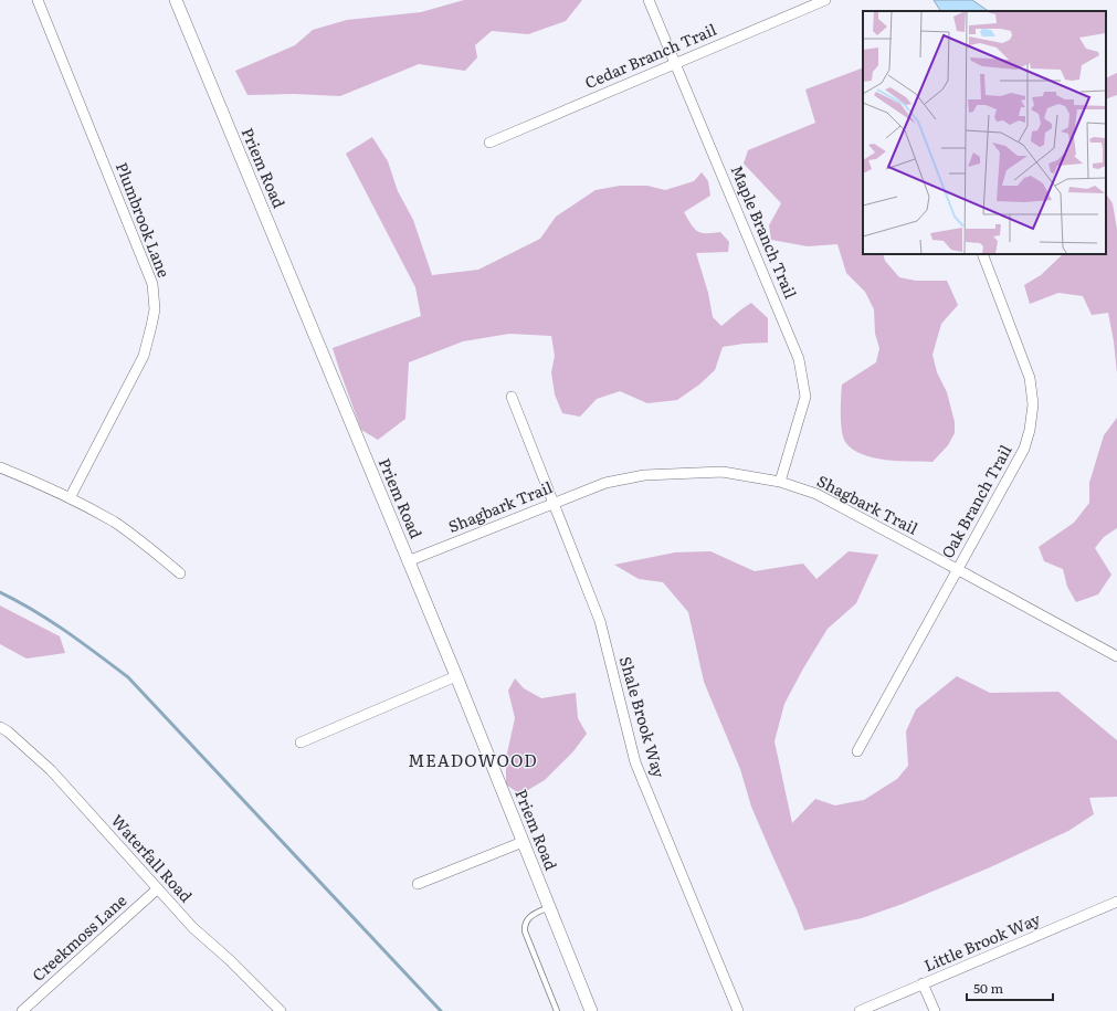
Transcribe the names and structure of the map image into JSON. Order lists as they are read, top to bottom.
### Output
{
  "streets": {
    "street": [
      "Cedar Branch Trail",
      "Priem Road",
      "Plumbrook Lane",
      "Maple Branch Trail",
      "Oak Branch Trail",
      "Shagbark Trail",
      "Shale Brook Way",
      "Waterfall Road",
      "Creekmoss Lane",
      "Little Brook Way"
    ]
  },
  "crossings": [
    ["Cedar Branch Trail", "Maple Branch Trail"],
    ["Priem Road", "Shagbark Trail"],
    ["Maple Branch Trail", "Shagbark Trail"],
    ["Oak Branch Trail", "Shagbark Trail"],
    ["Shagbark Trail", "Shale Brook Way"],
    ["Waterfall Road", "Creekmoss Lane"]
  ],
  "districts": ["MEADOWOOD"],
  "scale_bar": "50 m"
}
